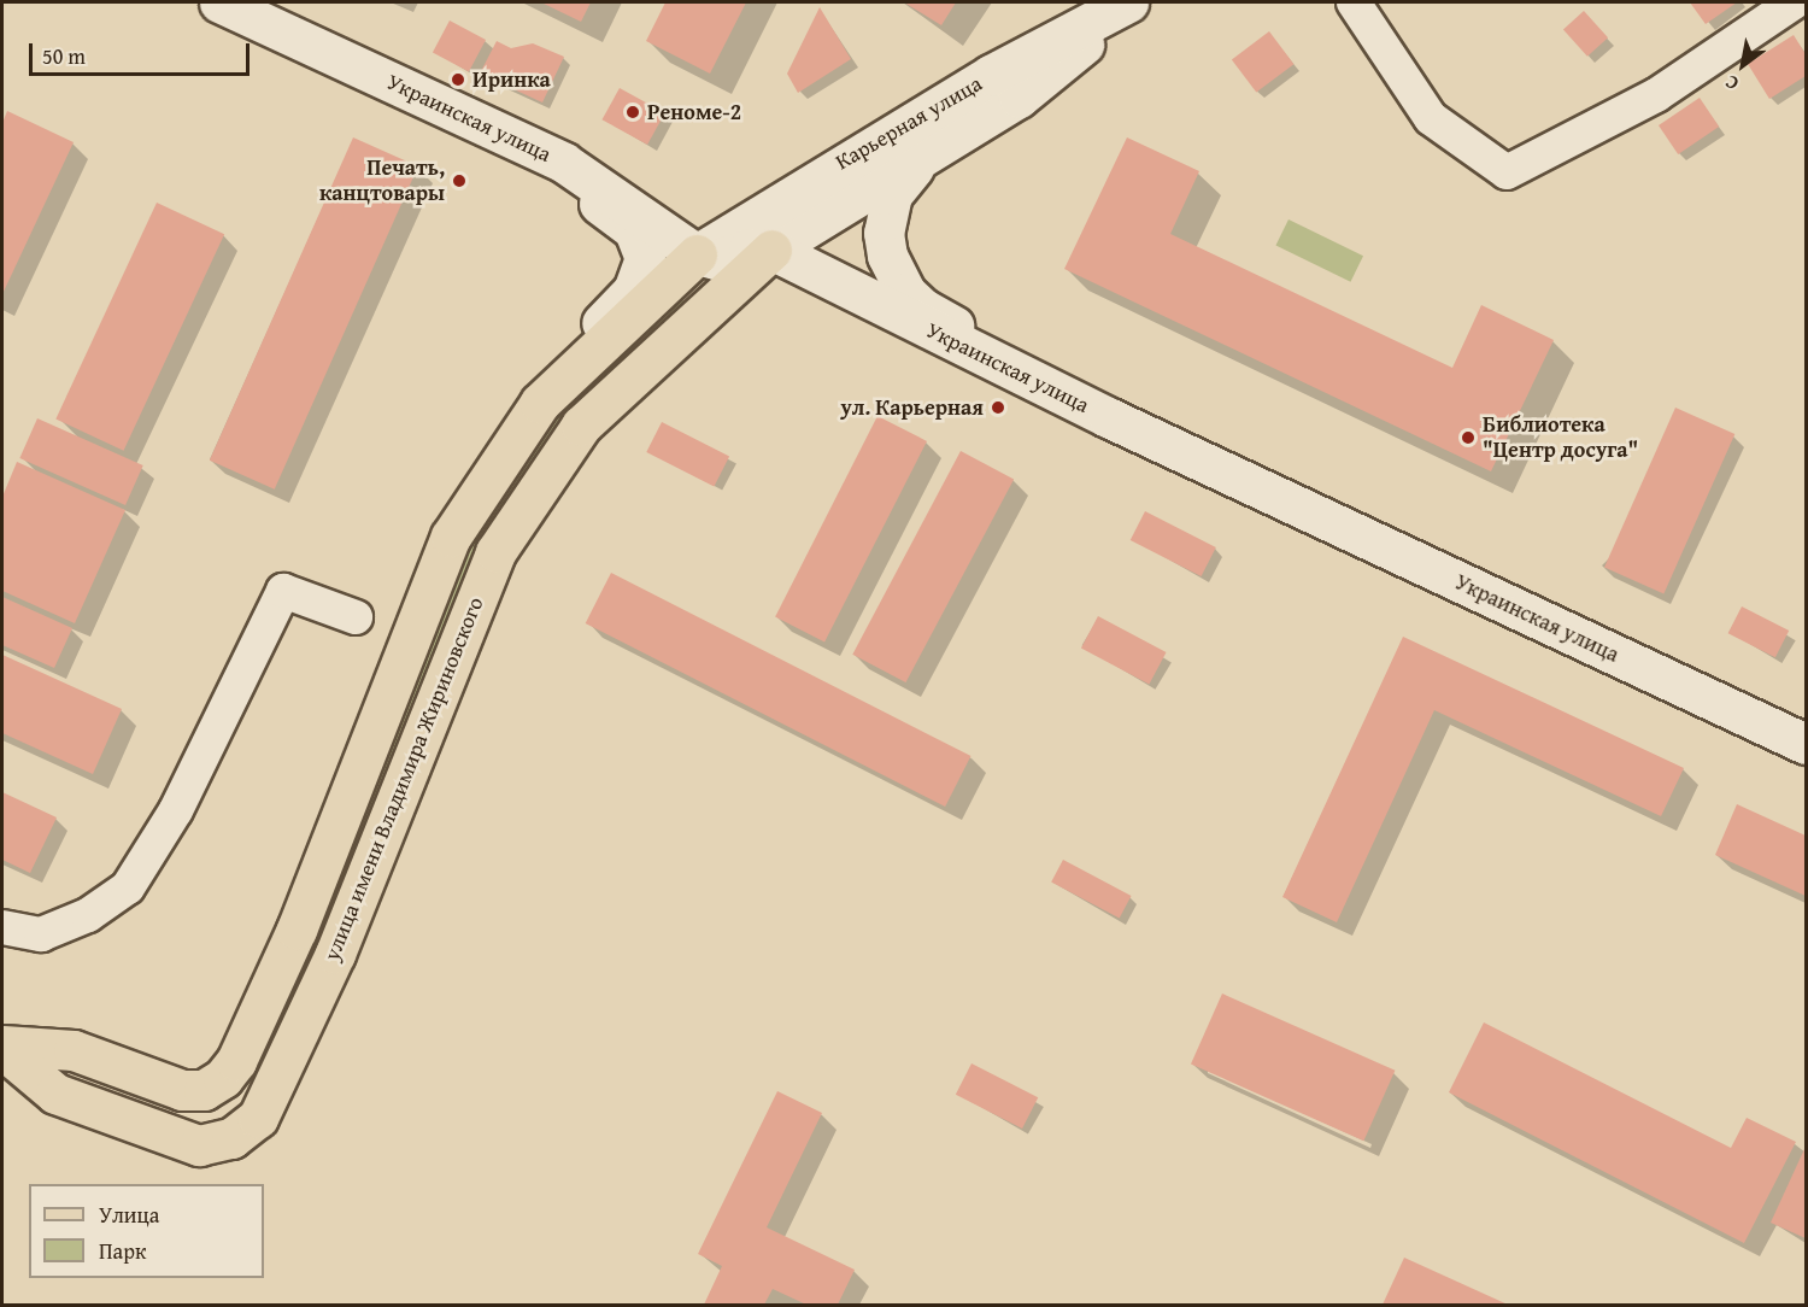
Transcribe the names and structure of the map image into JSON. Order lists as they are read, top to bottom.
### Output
{
  "streets": {
    "main road": ["Украинская улица", "Карьерная улица", "улица имени Владимира Жириновского"]
  },
  "crossings": [
    ["Украинская улица", "Карьерная улица"],
    ["Украинская улица", "улица имени Владимира Жириновского"],
    ["Карьерная улица", "улица имени Владимира Жириновского"]
  ],
  "places": [
    "Иринка",
    "Реноме-2",
    "Печать, канцтовары",
    "ул. Карьерная",
    "Библиотека \"Центр досуга\""
  ],
  "legend": ["Улица", "Парк"],
  "scale_bar": "50 m",
  "north": "bottom left"
}
